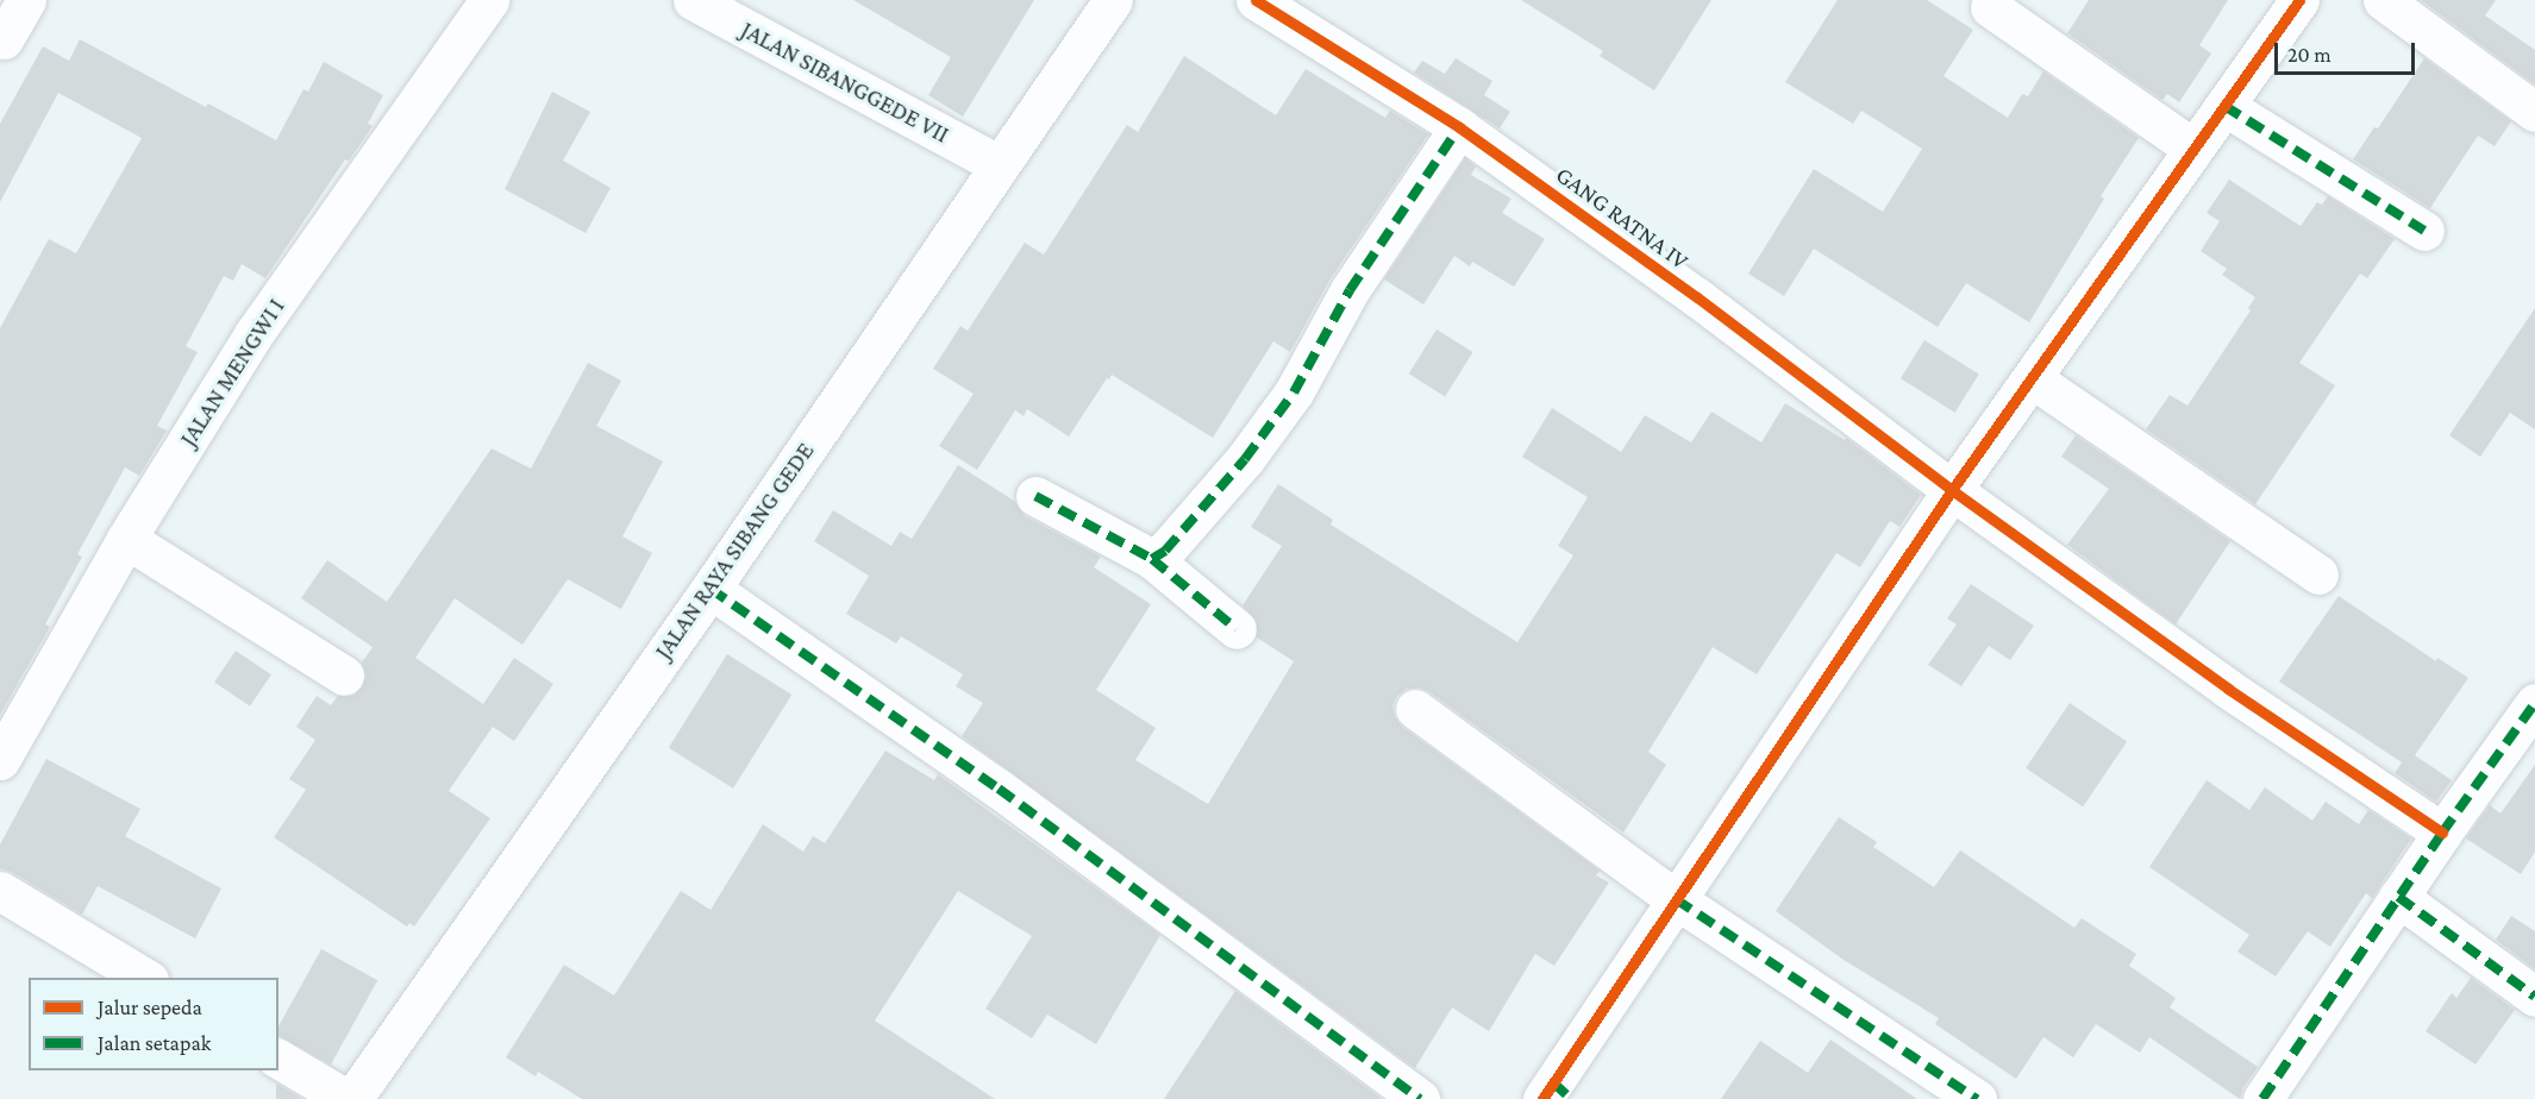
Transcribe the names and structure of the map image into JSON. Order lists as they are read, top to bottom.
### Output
{
  "streets": {
    "street": [
      "JALAN SIBANGGEDE VII",
      "GANG RATNA IV",
      "JALAN MENGWI I",
      "JALAN RAYA SIBANG GEDE"
    ]
  },
  "crossings": [
    ["JALAN SIBANGGEDE VII", "JALAN RAYA SIBANG GEDE"]
  ],
  "legend": ["Jalur sepeda", "Jalan setapak"],
  "scale_bar": "20 m"
}
